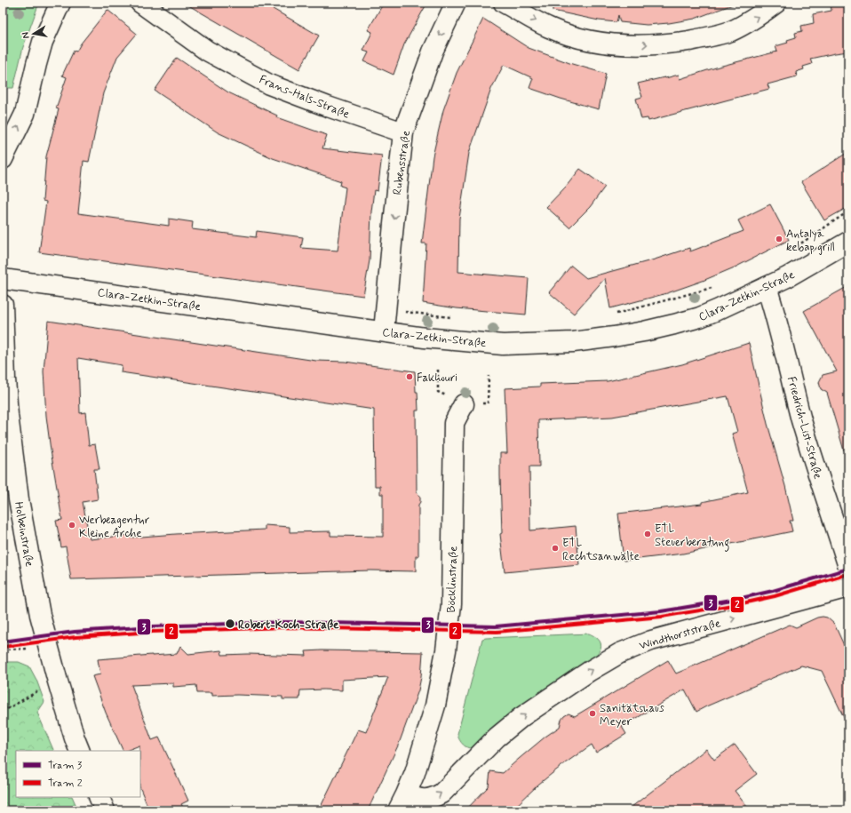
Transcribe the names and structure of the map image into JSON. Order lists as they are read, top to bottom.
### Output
{
  "streets": {
    "street": [
      "Frans-Hals-Straße",
      "Rubensstraße",
      "Clara-Zetkin-Straße",
      "Friedrich-List-Straße",
      "Holbeinstraße",
      "Böcklinstraße",
      "Windthorststraße"
    ]
  },
  "crossings": [
    ["Frans-Hals-Straße", "Rubensstraße"],
    ["Rubensstraße", "Clara-Zetkin-Straße"],
    ["Clara-Zetkin-Straße", "Friedrich-List-Straße"],
    ["Böcklinstraße", "Windthorststraße"]
  ],
  "one_way": ["Rubensstraße", "Windthorststraße"],
  "places": [
    "Antalya kebap grill",
    "Fakhouri",
    "Werbeagentur Kleine Arche",
    "ETL Steuerberatung",
    "ETL Rechtsanwälte",
    "Robert-Koch-Straße",
    "Sanitätshaus Meyer"
  ],
  "lines": ["tram line 3", "tram line 2"],
  "legend": ["Tram 3", "Tram 2"],
  "north": "left"
}
